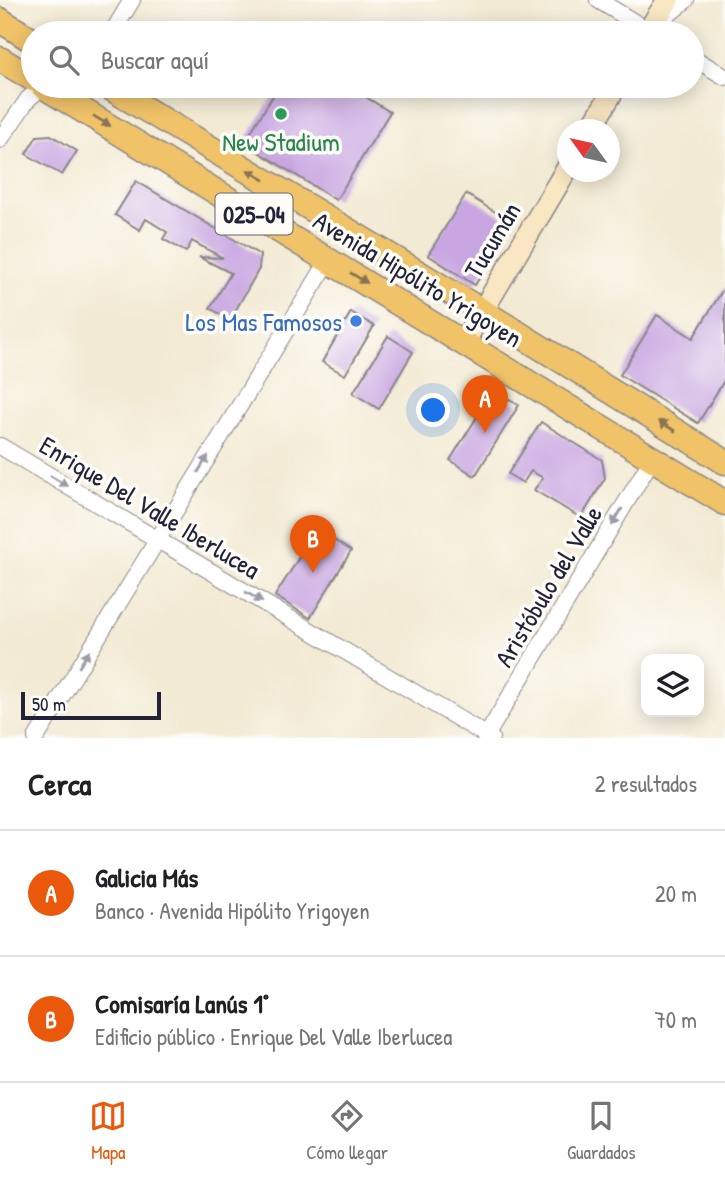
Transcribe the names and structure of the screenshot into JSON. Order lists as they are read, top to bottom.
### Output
{
  "streets": {
    "main road": ["025-04", "Avenida Hipólito Yrigoyen"],
    "street": ["Tucumán", "Enrique Del Valle Iberlucea", "Aristóbulo del Valle"]
  },
  "crossings": [
    ["Tucumán", "Avenida Hipólito Yrigoyen"],
    ["Avenida Hipólito Yrigoyen", "Aristóbulo del Valle"],
    ["Enrique Del Valle Iberlucea", "Aristóbulo del Valle"]
  ],
  "one_way": ["Enrique Del Valle Iberlucea", "Aristóbulo del Valle"],
  "places": ["New Stadium", "Los Mas Famosos"],
  "scale_bar": "50 m",
  "north": "top left",
  "page": {
    "search": "Buscar aquí",
    "pins": ["A", "B"],
    "scale": "50 m",
    "heading": ["Cerca", "2 resultados"],
    "list": [
      {
        "mark": "A",
        "name": "Galicia Más",
        "note": "Banco · Avenida Hipólito Yrigoyen",
        "value": "20 m"
      },
      {
        "mark": "B",
        "name": "Comisaría Lanús 1°",
        "note": "Edificio público · Enrique Del Valle Iberlucea",
        "value": "70 m"
      }
    ],
    "nav": ["Mapa", "Cómo llegar", "Guardados"]
  }
}
